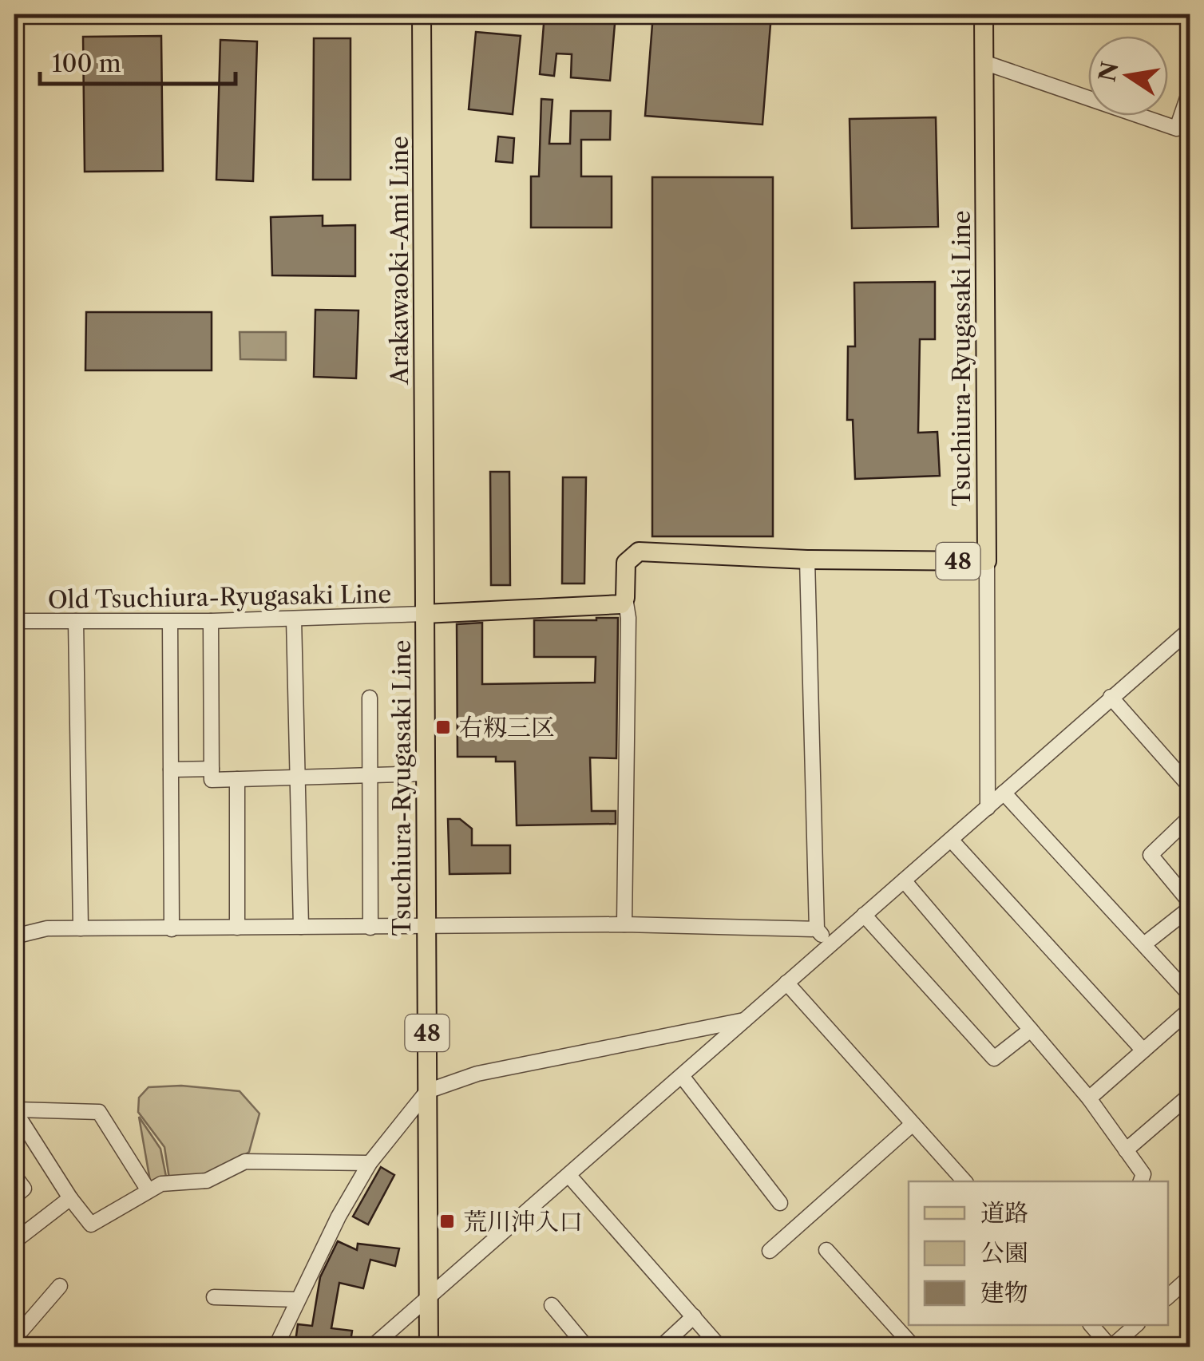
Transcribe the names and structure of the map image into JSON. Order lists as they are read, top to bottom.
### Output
{
  "streets": {
    "main road": ["Arakawaoki-Ami Line", "Tsuchiura-Ryugasaki Line", "48"],
    "street": ["Old Tsuchiura-Ryugasaki Line"]
  },
  "crossings": [
    ["Arakawaoki-Ami Line", "Tsuchiura-Ryugasaki Line"],
    ["Arakawaoki-Ami Line", "Old Tsuchiura-Ryugasaki Line"],
    ["Tsuchiura-Ryugasaki Line", "48"],
    ["Tsuchiura-Ryugasaki Line", "Old Tsuchiura-Ryugasaki Line"]
  ],
  "places": {
    "transit": ["右籾三区", "荒川沖入口"]
  },
  "legend": ["道路", "公園", "建物"],
  "scale_bar": "100 m",
  "north": "left"
}
